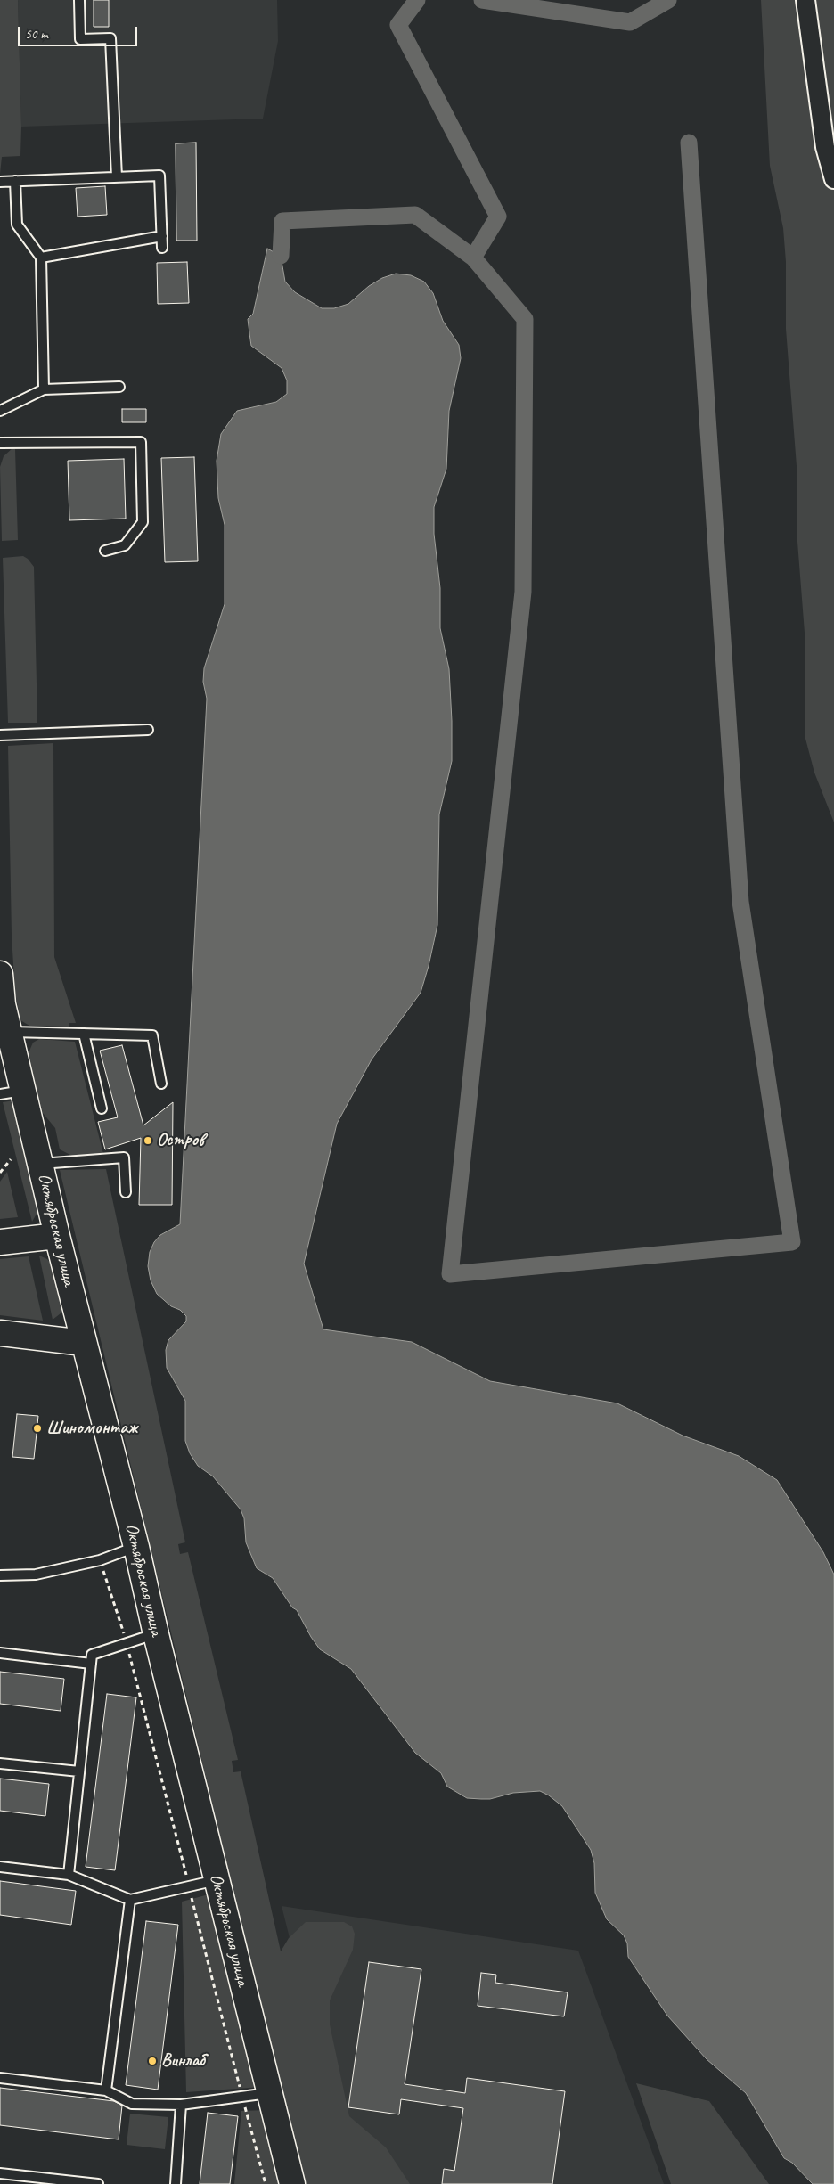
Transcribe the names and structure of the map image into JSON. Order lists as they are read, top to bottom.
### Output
{
  "streets": {
    "main road": ["Октябрьская улица"]
  },
  "places": ["Остров", "Шиномонтаж", "Винлаб"],
  "scale_bar": "50 m"
}
